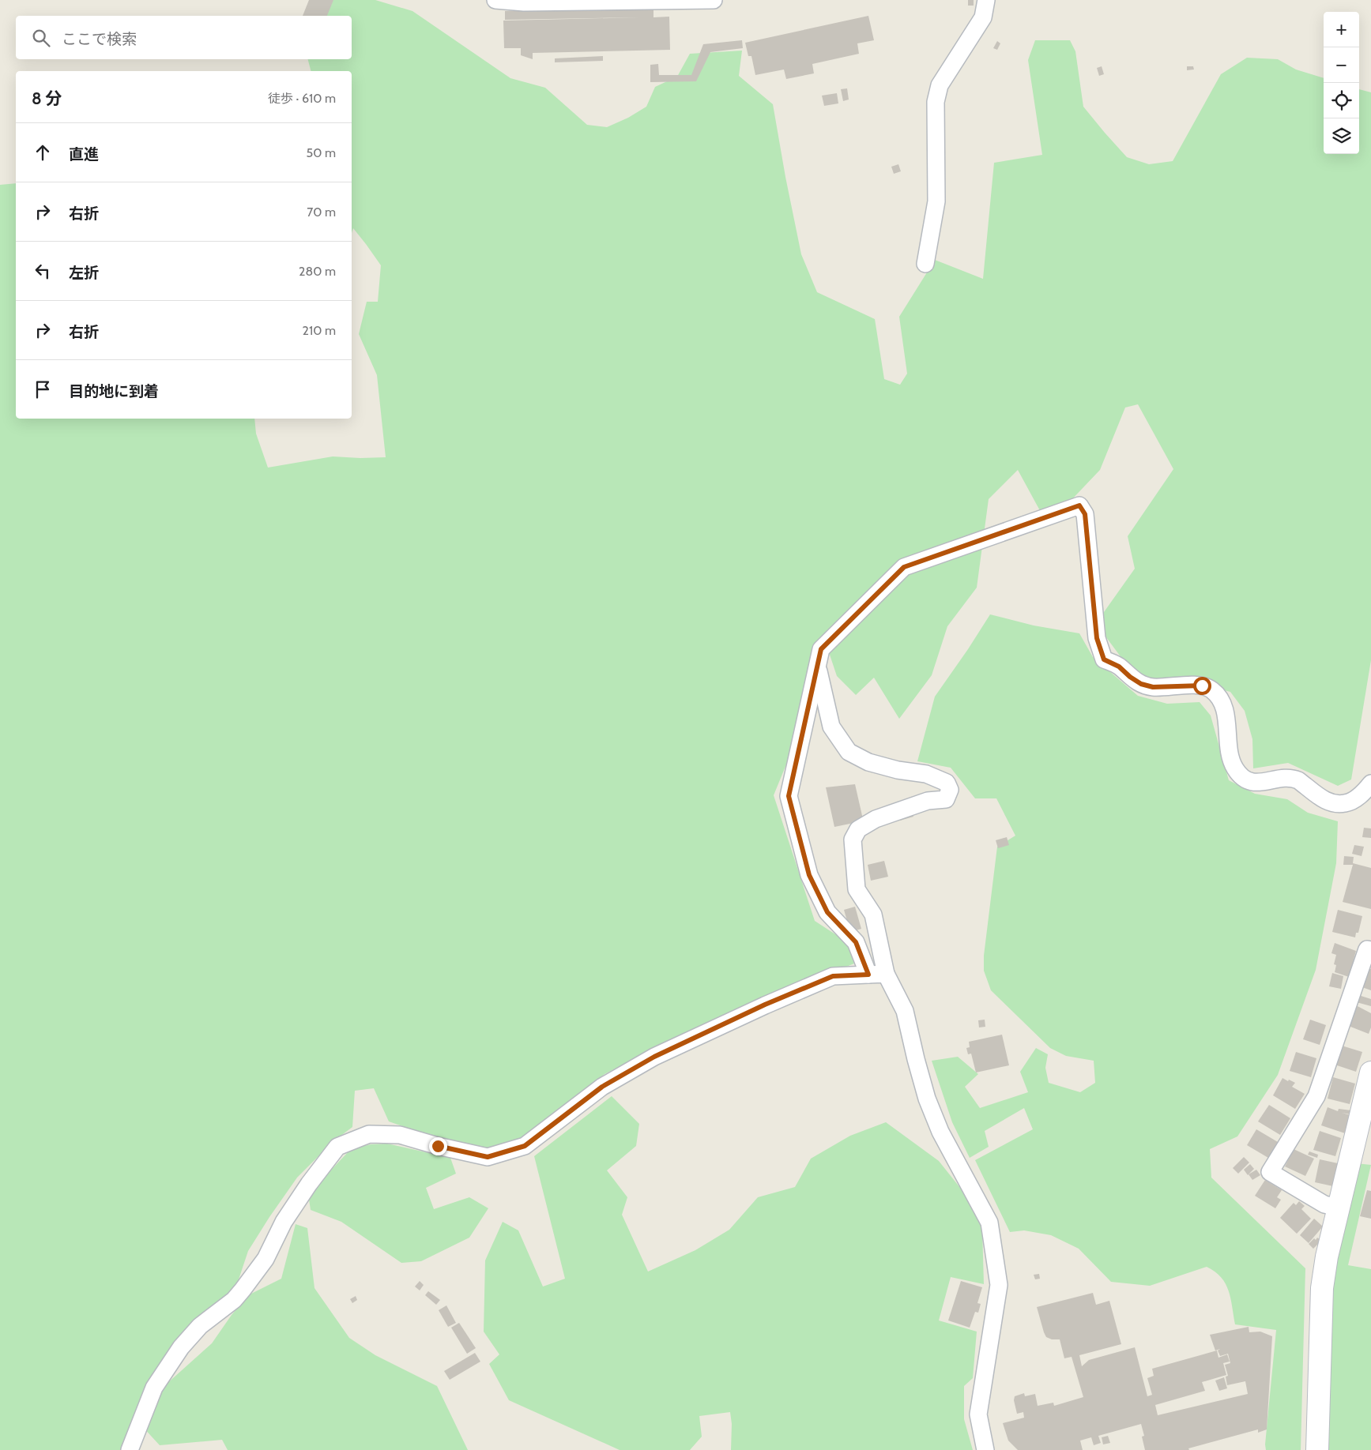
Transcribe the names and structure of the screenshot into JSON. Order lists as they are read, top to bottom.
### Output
{
  "page": {
    "map_buttons": ["+", "−"],
    "search": "ここで検索",
    "heading": ["8 分", "徒歩 · 610 m"],
    "list": [
      ["直進", "50 m"],
      ["右折", "70 m"],
      ["左折", "280 m"],
      ["右折", "210 m"],
      "目的地に到着"
    ]
  }
}
